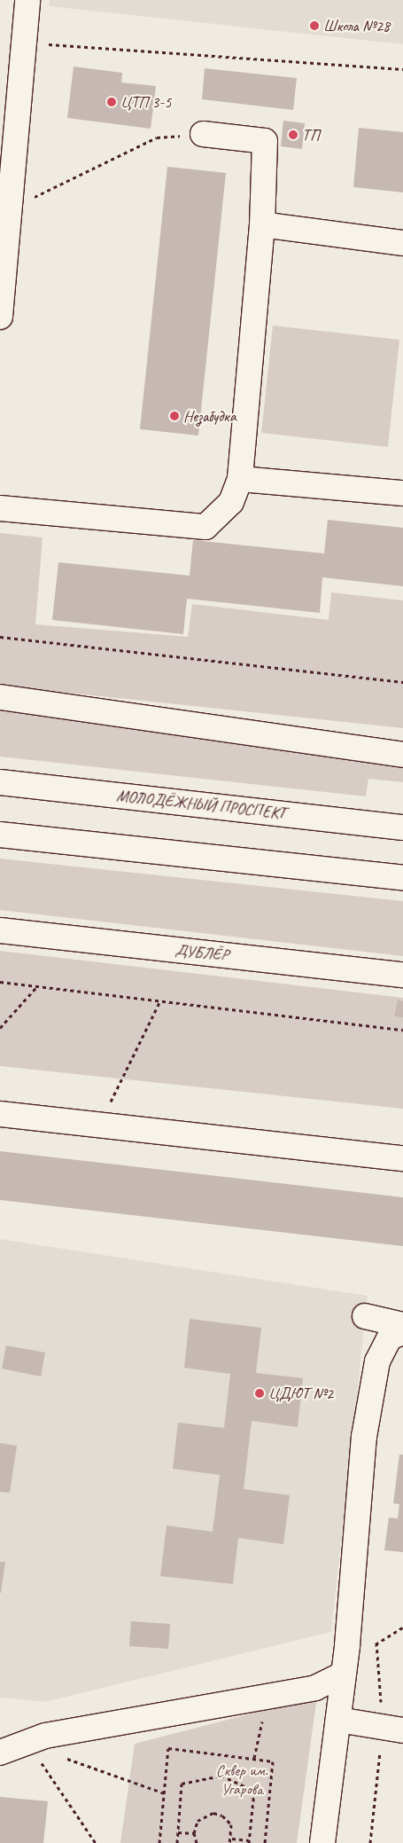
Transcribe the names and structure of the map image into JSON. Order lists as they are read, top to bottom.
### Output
{
  "streets": {
    "street": ["МОЛОДЁЖНЫЙ ПРОСПЕКТ", "ДУБЛЁР"]
  },
  "parks": ["Сквер им. Угарова"],
  "places": [
    "Школа №28",
    "ЦТП 3-5",
    "ТП",
    "Незабудка",
    "ЦДЮТ №2"
  ]
}
